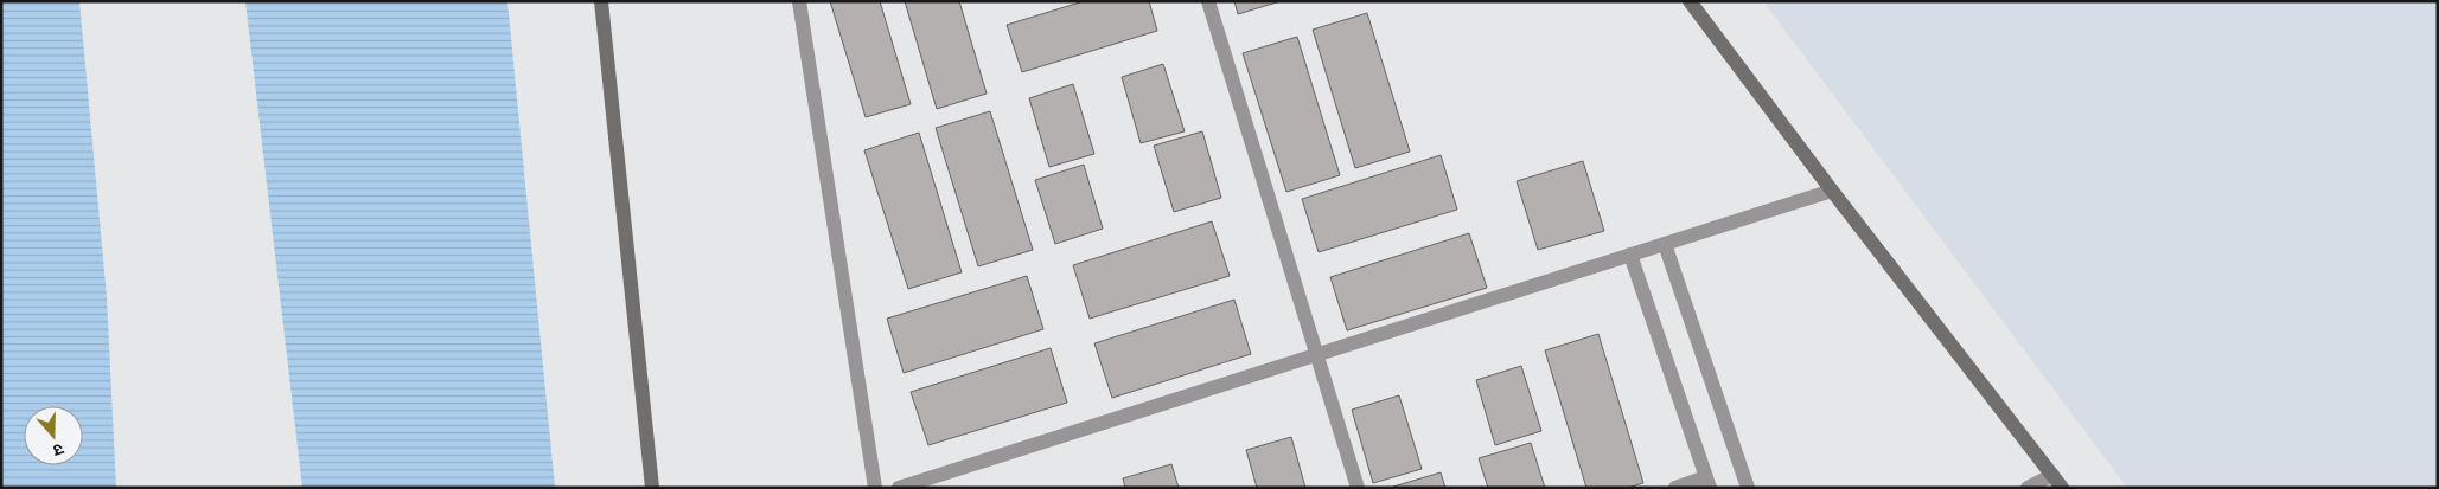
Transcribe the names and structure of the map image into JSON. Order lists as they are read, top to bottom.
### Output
{
  "north": "bottom"
}
